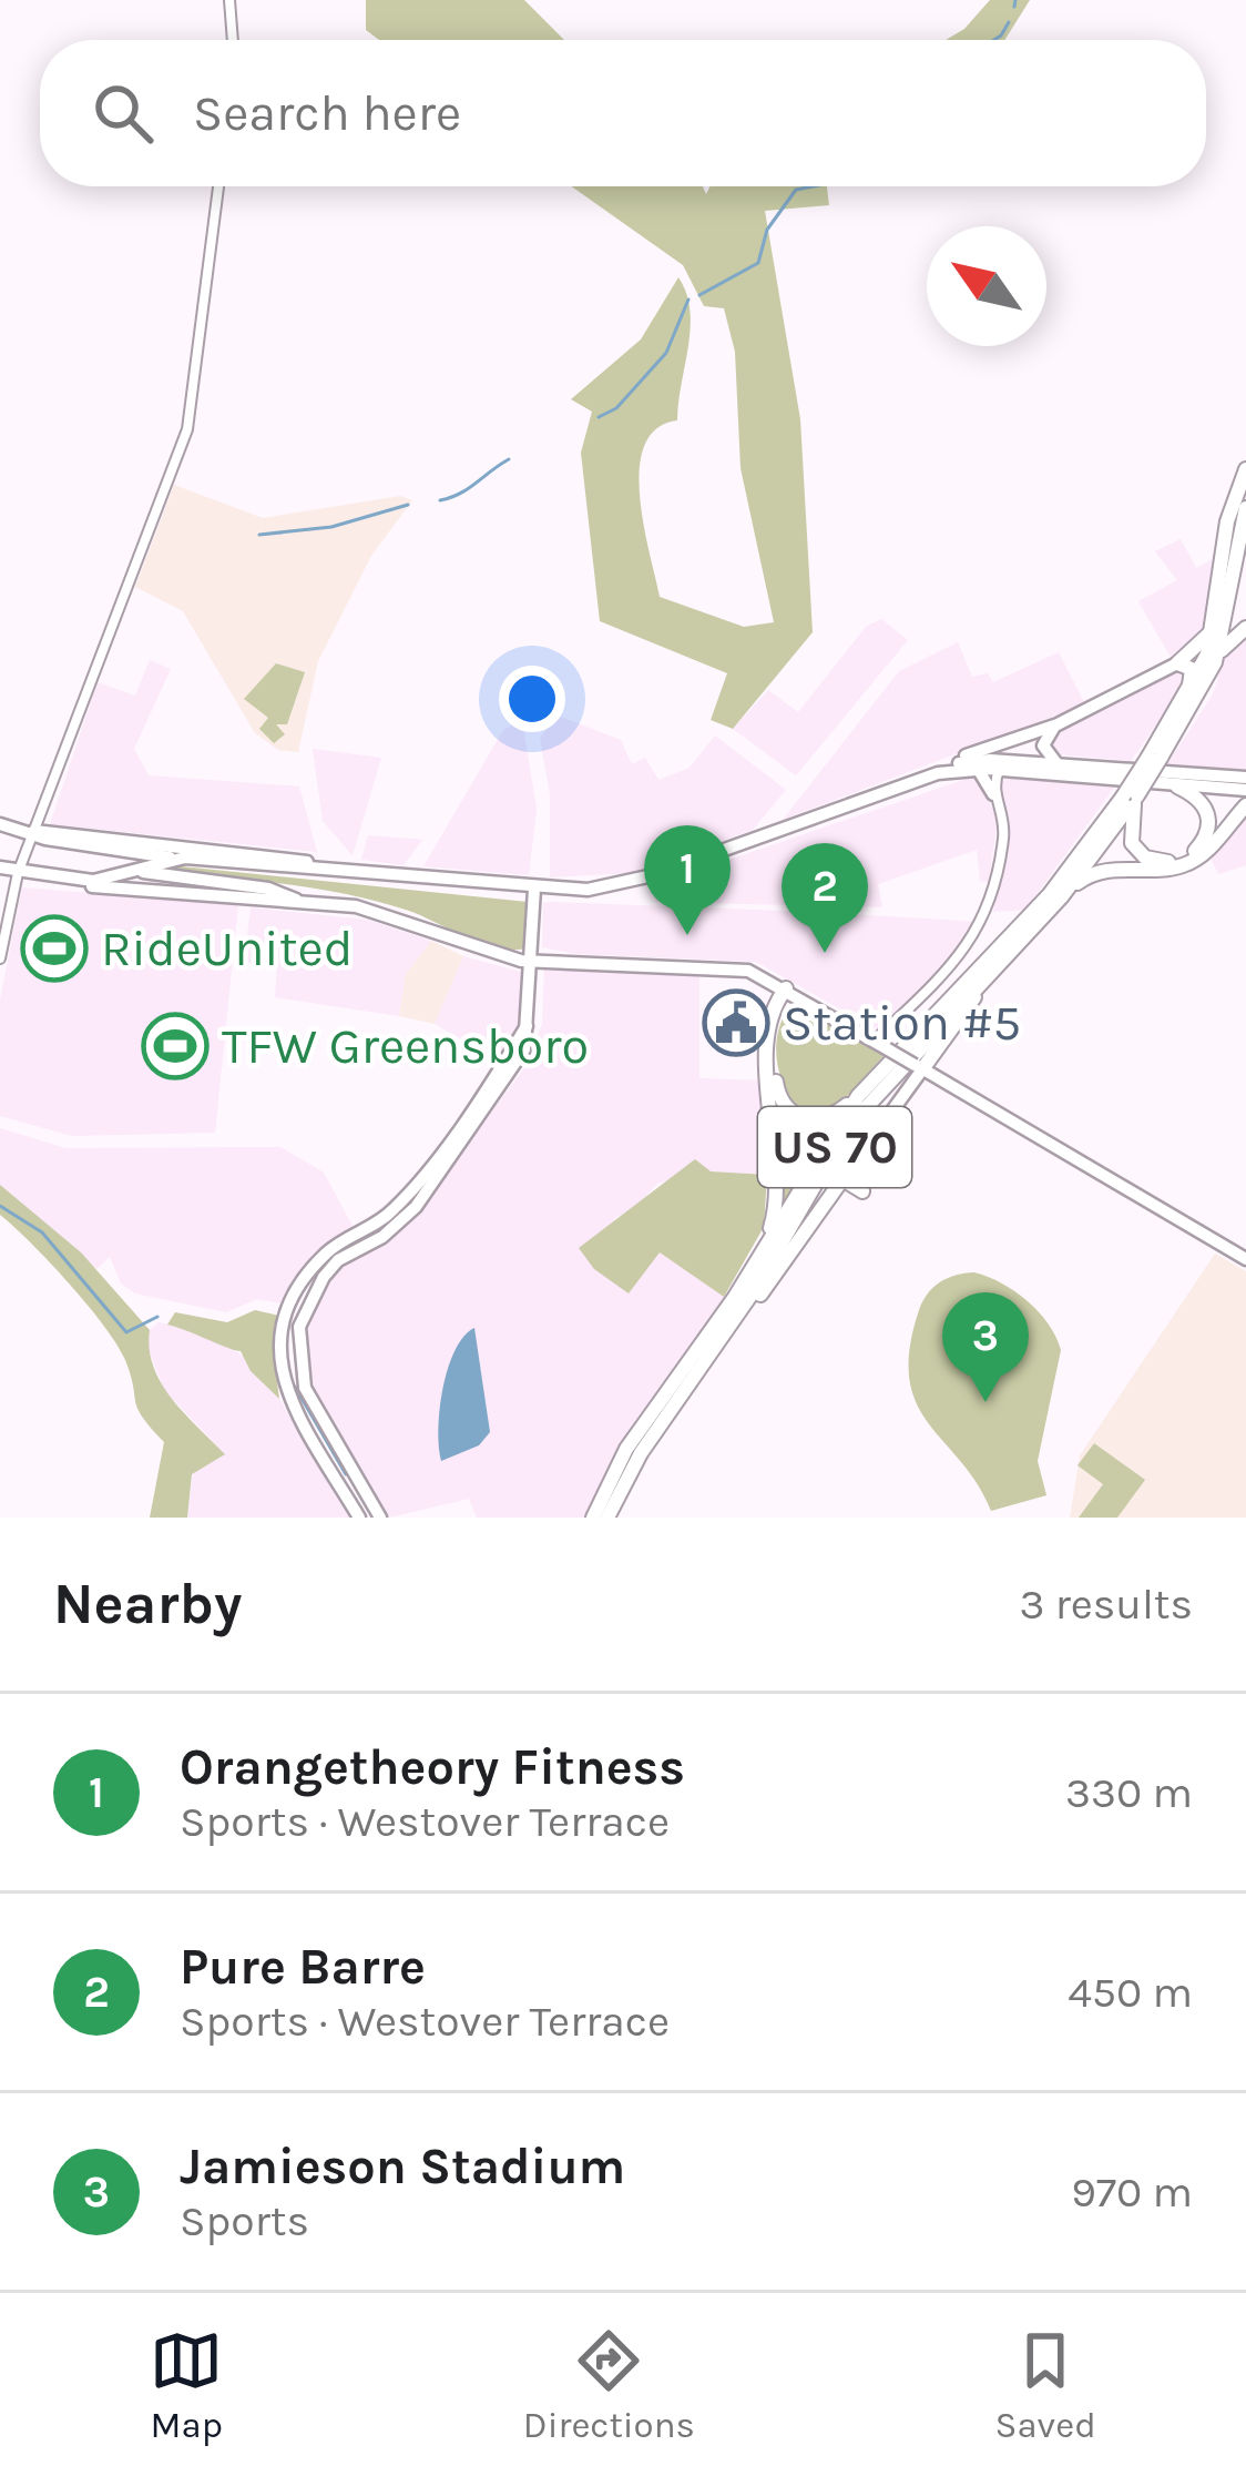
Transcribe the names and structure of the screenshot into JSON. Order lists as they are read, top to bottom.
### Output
{
  "streets": {
    "highway": ["US 70"]
  },
  "places": {
    "sports": ["RideUnited", "TFW Greensboro"],
    "public building": ["Station #5"]
  },
  "north": "top left",
  "page": {
    "search": "Search here",
    "pins": ["1", "2", "3"],
    "heading": ["Nearby", "3 results"],
    "list": [
      {
        "mark": "1",
        "name": "Orangetheory Fitness",
        "note": "Sports · Westover Terrace",
        "value": "330 m"
      },
      {
        "mark": "2",
        "name": "Pure Barre",
        "note": "Sports · Westover Terrace",
        "value": "450 m"
      },
      {
        "mark": "3",
        "name": "Jamieson Stadium",
        "note": "Sports",
        "value": "970 m"
      }
    ],
    "nav": ["Map", "Directions", "Saved"]
  }
}
